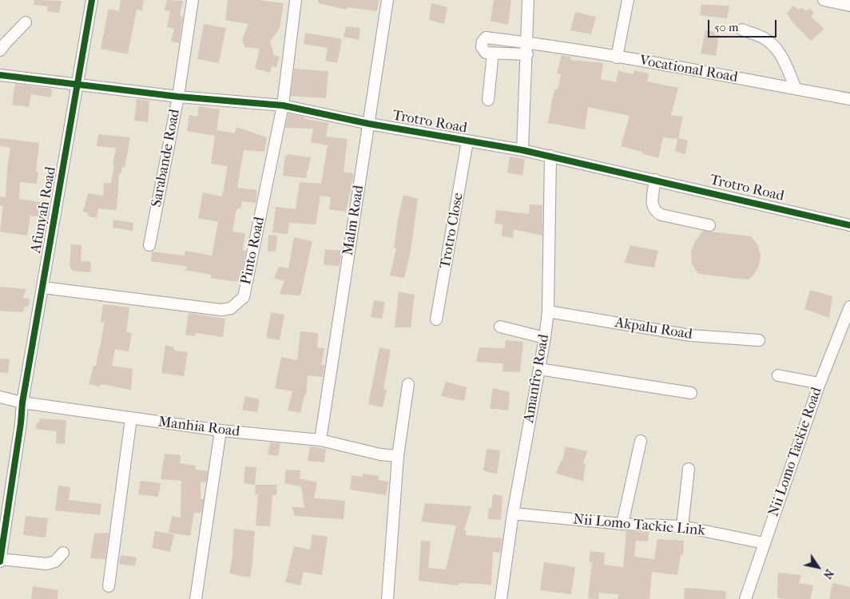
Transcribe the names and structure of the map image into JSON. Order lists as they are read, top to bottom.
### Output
{
  "streets": {
    "street": [
      "Vocational Road",
      "Trotro Road",
      "Sarabande Road",
      "Afunyah Road",
      "Malm Road",
      "Trotro Close",
      "Pinto Road",
      "Akpalu Road",
      "Amanfro Road",
      "Manhia Road",
      "Nii Lomo Tackie Road",
      "Nii Lomo Tackie Link"
    ]
  },
  "crossings": [
    ["Trotro Road", "Sarabande Road"],
    ["Trotro Road", "Afunyah Road"],
    ["Trotro Road", "Malm Road"],
    ["Trotro Road", "Trotro Close"],
    ["Trotro Road", "Pinto Road"],
    ["Trotro Road", "Amanfro Road"],
    ["Afunyah Road", "Pinto Road"],
    ["Afunyah Road", "Manhia Road"],
    ["Malm Road", "Manhia Road"],
    ["Akpalu Road", "Amanfro Road"],
    ["Amanfro Road", "Nii Lomo Tackie Link"],
    ["Nii Lomo Tackie Road", "Nii Lomo Tackie Link"]
  ],
  "scale_bar": "50 m",
  "north": "bottom right"
}
